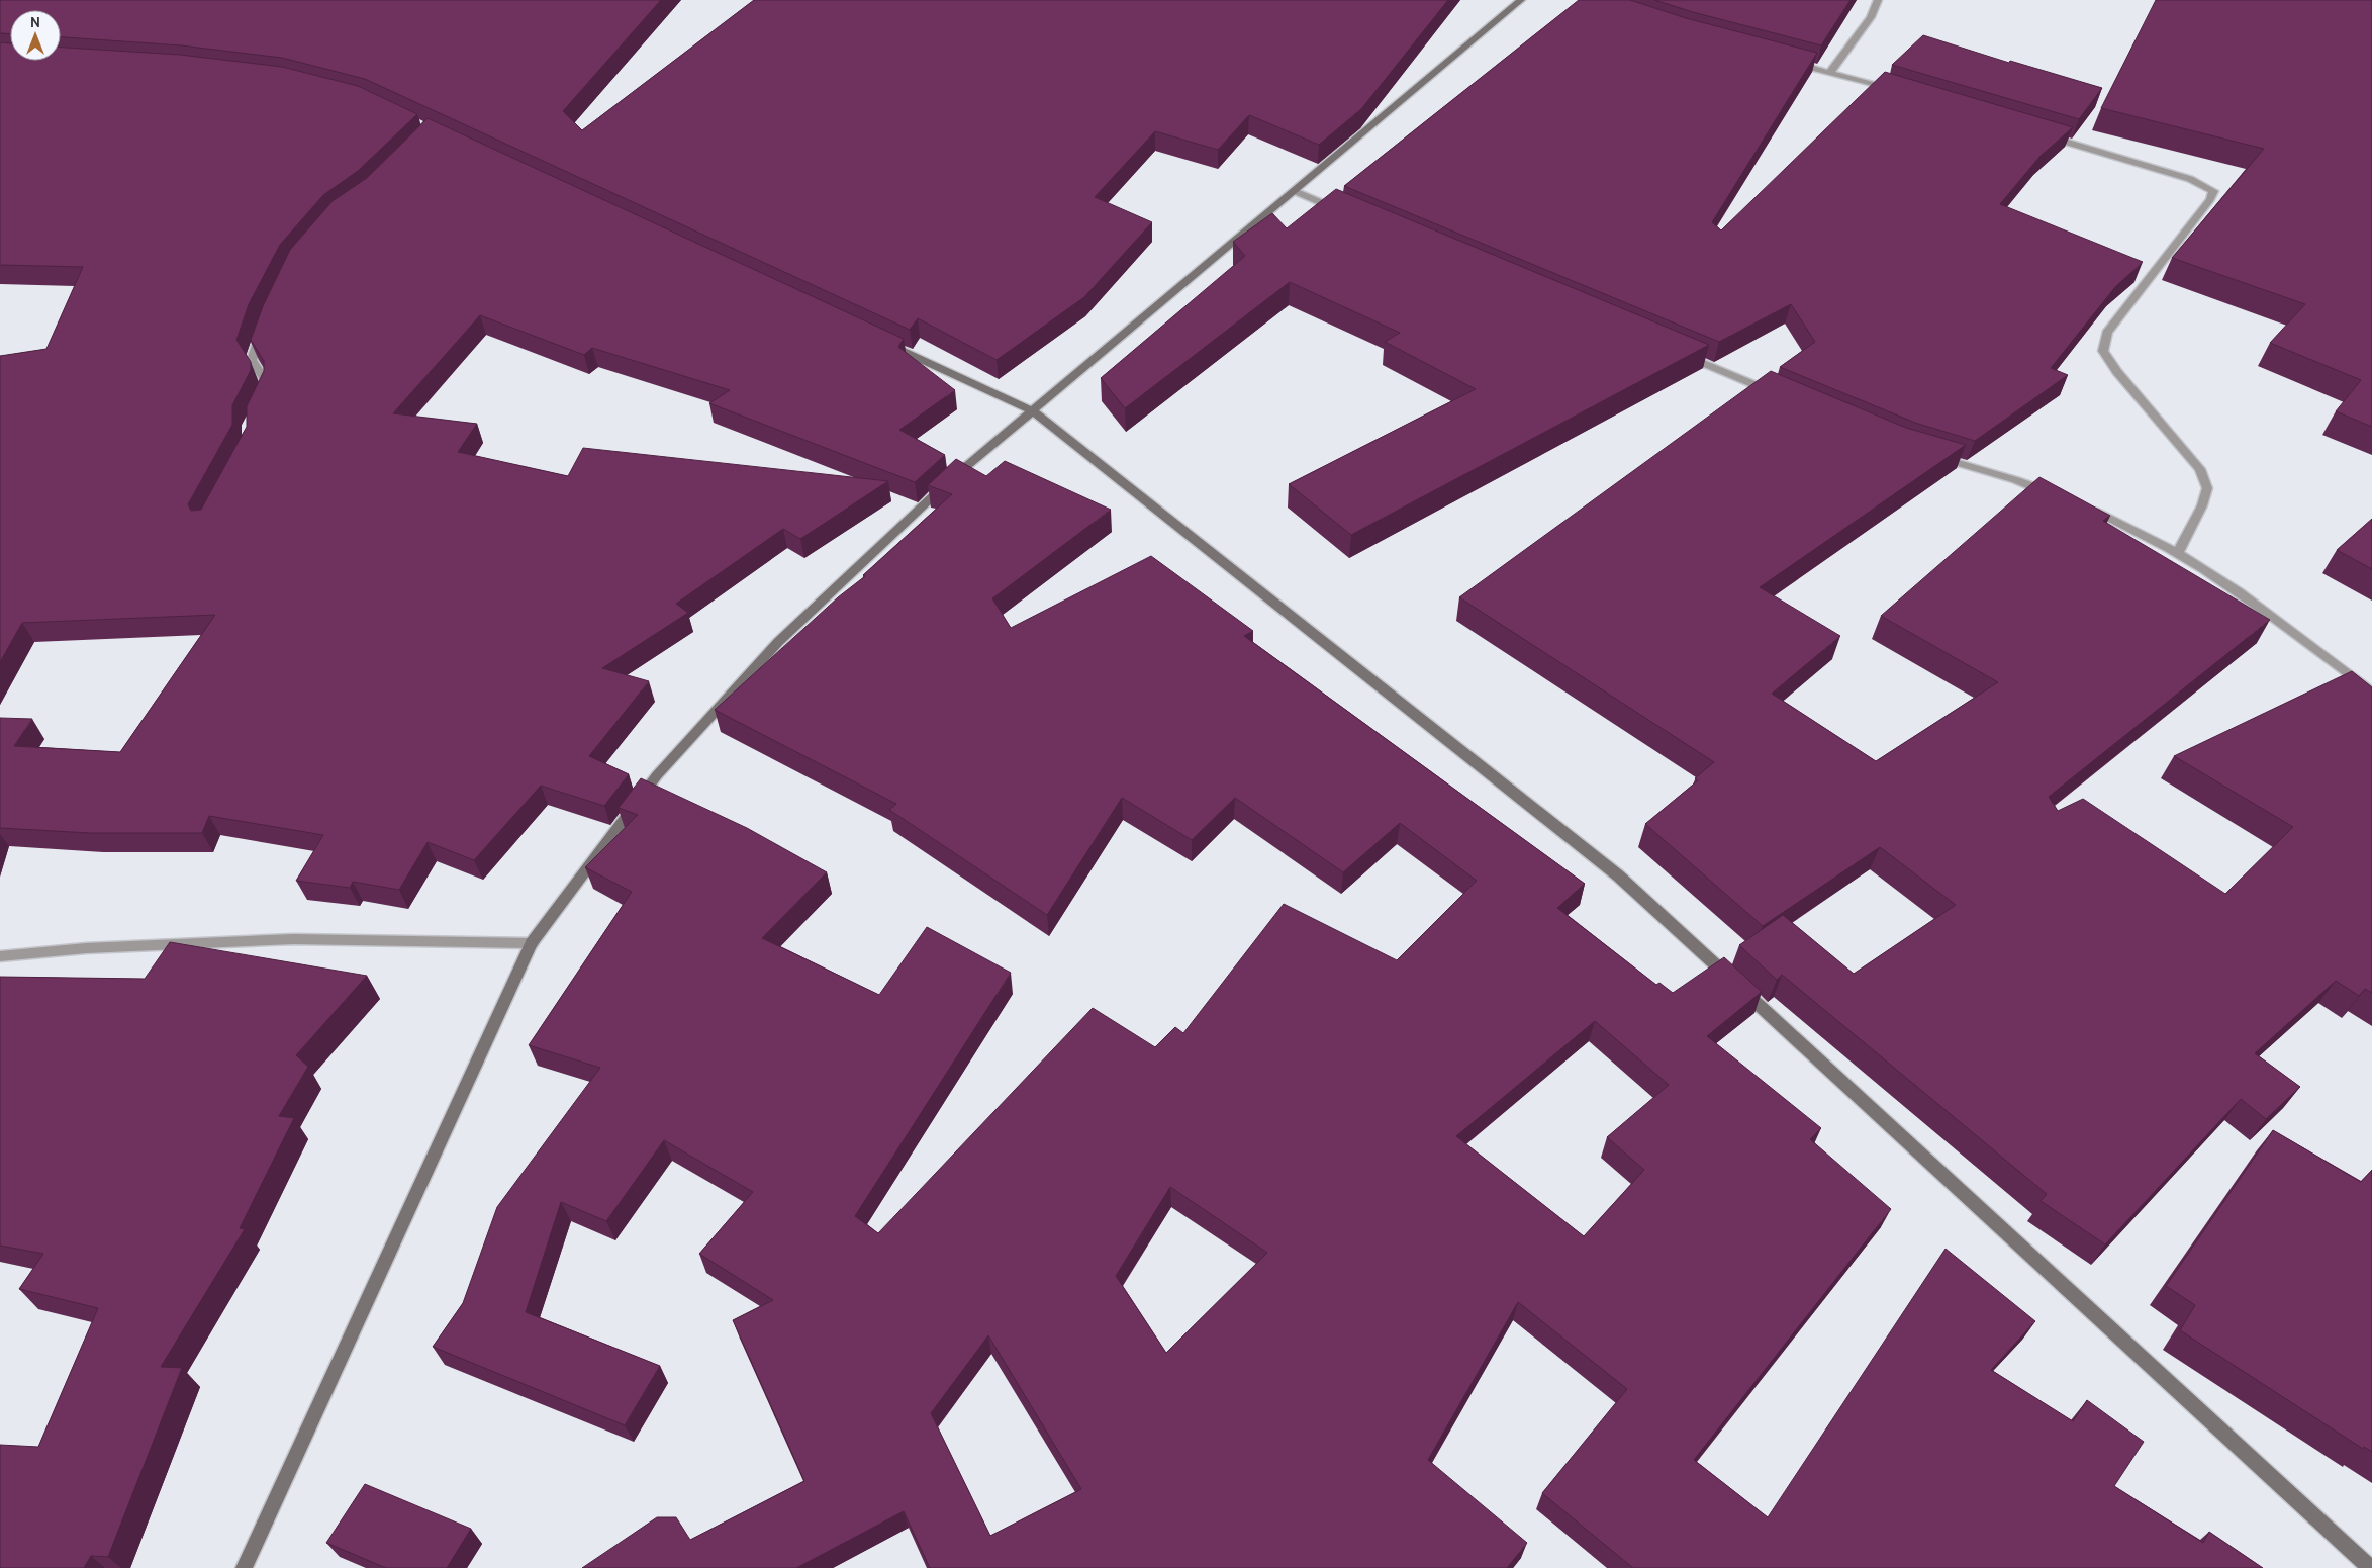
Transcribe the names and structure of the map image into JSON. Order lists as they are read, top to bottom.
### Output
{
  "north": "top"
}
